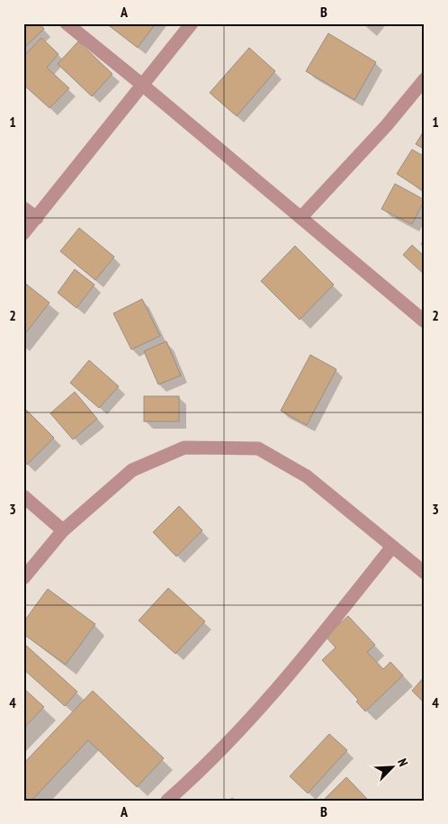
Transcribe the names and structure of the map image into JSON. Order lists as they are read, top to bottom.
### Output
{
  "north": "top right",
  "grid": {
    "columns": ["A", "B"],
    "rows": [
      "1",
      "2",
      "3",
      "4"
    ]
  }
}
